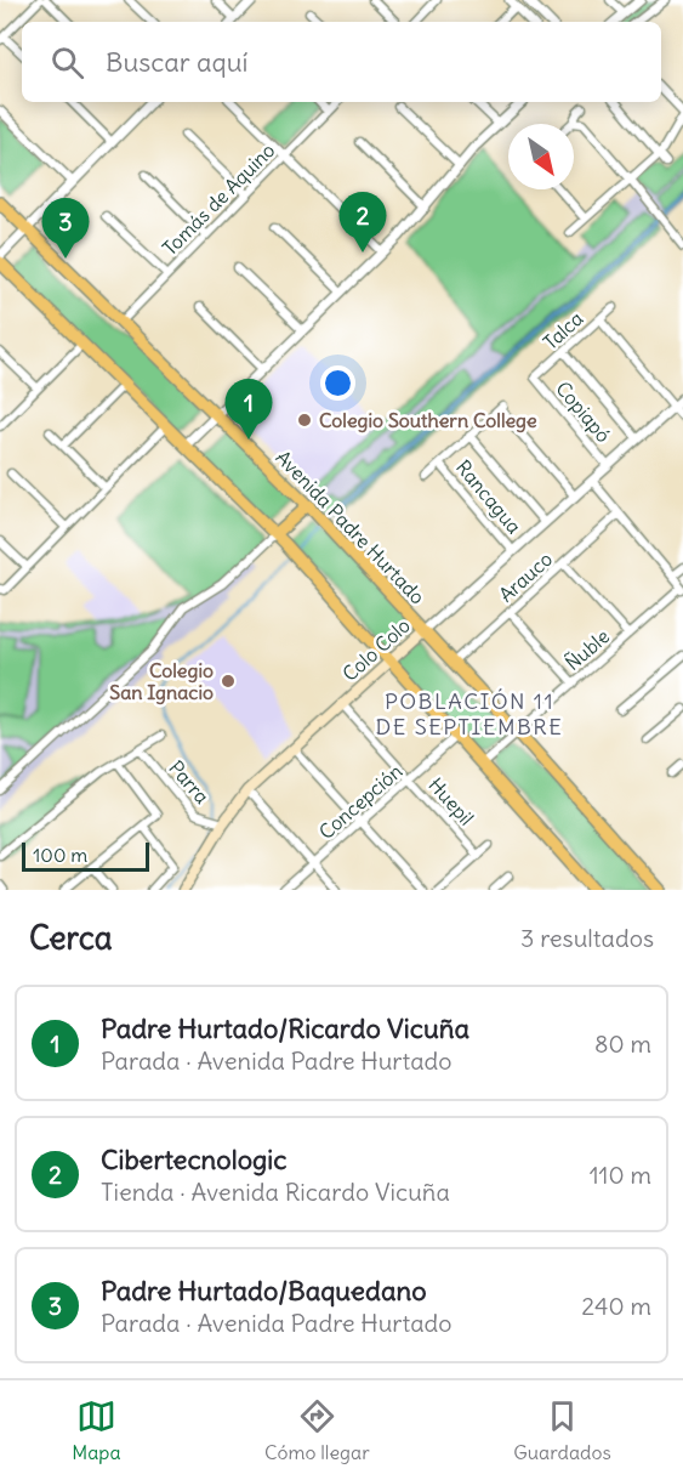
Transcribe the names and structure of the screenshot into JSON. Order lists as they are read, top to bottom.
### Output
{
  "streets": {
    "main road": ["Avenida Padre Hurtado", "Colo Colo"],
    "street": [
      "Tomás de Aquino",
      "Talca",
      "Copiapó",
      "Rancagua",
      "Arauco",
      "Ñuble",
      "Parra",
      "Concepción",
      "Huepil"
    ]
  },
  "crossings": [
    ["Tomás de Aquino", "Avenida Padre Hurtado"],
    ["Talca", "Copiapó"],
    ["Copiapó", "Colo Colo"],
    ["Rancagua", "Colo Colo"],
    ["Avenida Padre Hurtado", "Arauco"],
    ["Avenida Padre Hurtado", "Colo Colo"],
    ["Avenida Padre Hurtado", "Ñuble"],
    ["Colo Colo", "Parra"],
    ["Colo Colo", "Huepil"],
    ["Concepción", "Huepil"]
  ],
  "districts": ["POBLACIÓN 11 DE SEPTIEMBRE"],
  "places": ["Colegio Southern College", "Colegio San Ignacio"],
  "scale_bar": "100 m",
  "north": "bottom right",
  "page": {
    "search": "Buscar aquí",
    "pins": ["2", "3", "1"],
    "scale": "100 m",
    "heading": ["Cerca", "3 resultados"],
    "list": [
      {
        "mark": "1",
        "name": "Padre Hurtado/Ricardo Vicuña",
        "note": "Parada · Avenida Padre Hurtado",
        "value": "80 m"
      },
      {
        "mark": "2",
        "name": "Cibertecnologic",
        "note": "Tienda · Avenida Ricardo Vicuña",
        "value": "110 m"
      },
      {
        "mark": "3",
        "name": "Padre Hurtado/Baquedano",
        "note": "Parada · Avenida Padre Hurtado",
        "value": "240 m"
      }
    ],
    "nav": ["Mapa", "Cómo llegar", "Guardados"]
  }
}
